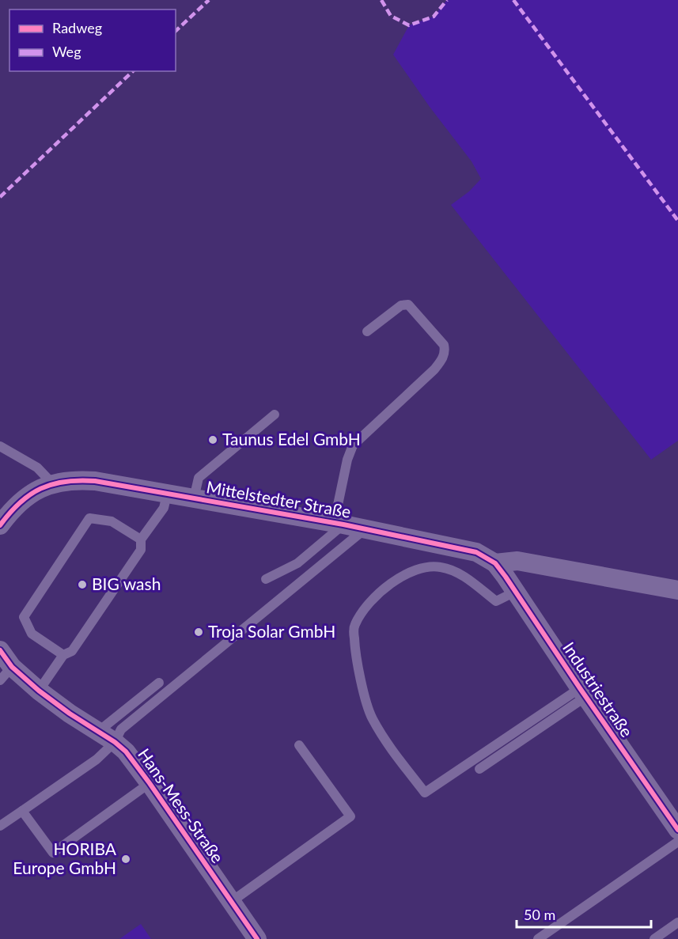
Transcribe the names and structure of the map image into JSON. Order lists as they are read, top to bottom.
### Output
{
  "streets": {
    "street": ["Mittelstedter Straße", "Industriestraße", "Hans-Mess-Straße"]
  },
  "crossings": [
    ["Mittelstedter Straße", "Industriestraße"]
  ],
  "places": [
    "Taunus Edel GmbH",
    "BIG wash",
    "Troja Solar GmbH",
    "HORIBA Europe GmbH"
  ],
  "legend": ["Radweg", "Weg"],
  "scale_bar": "50 m"
}
